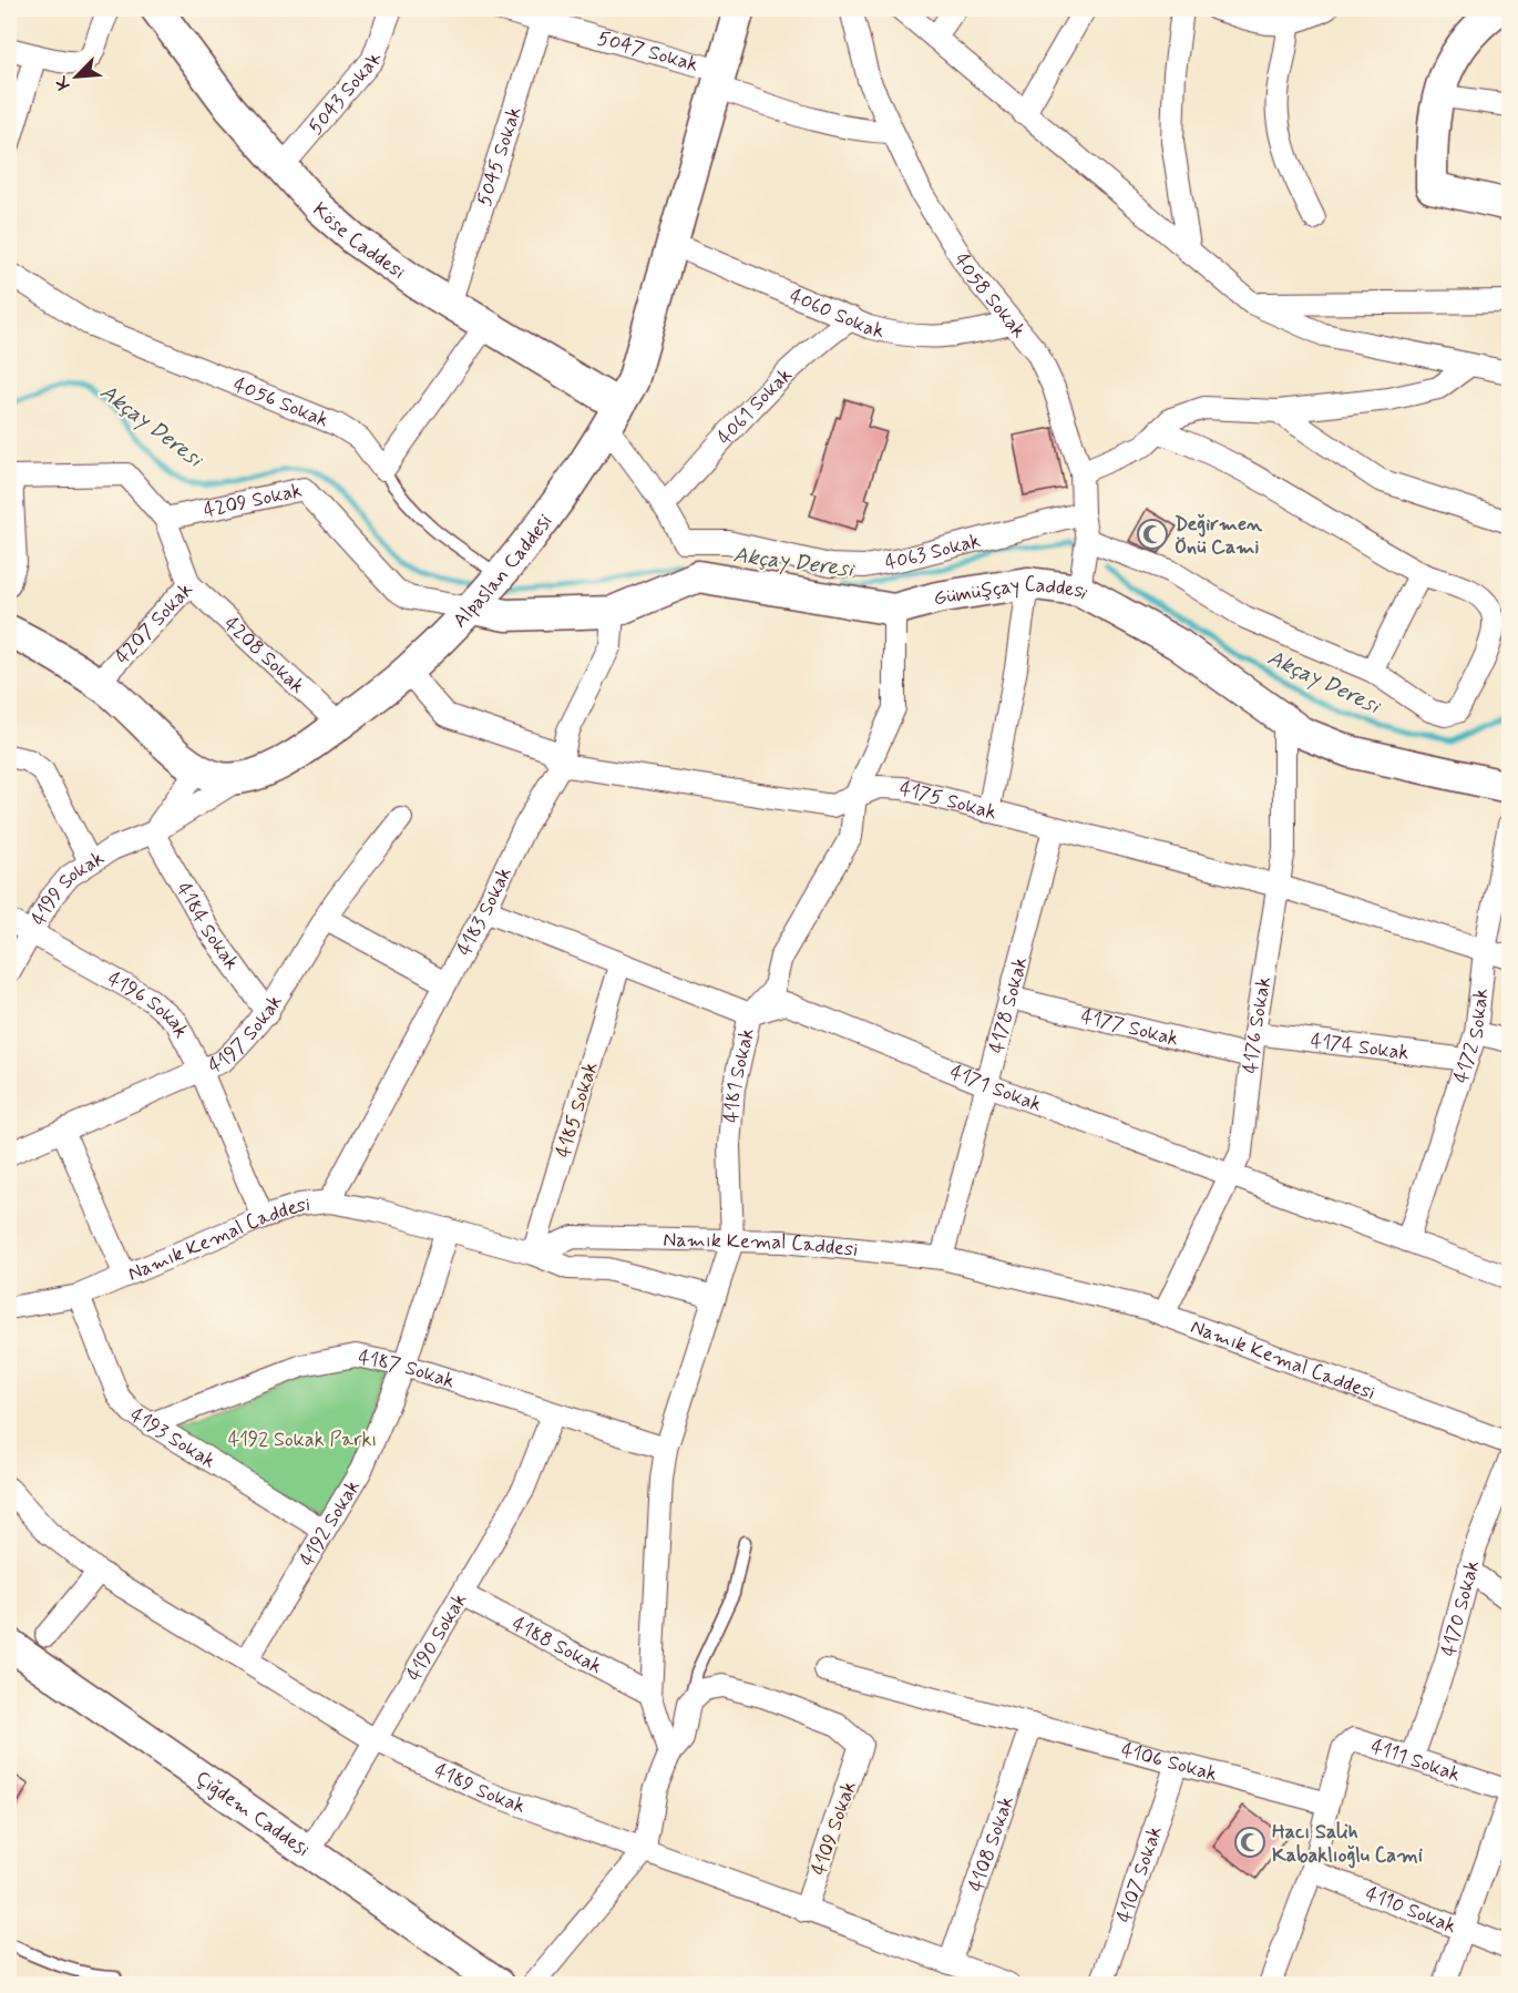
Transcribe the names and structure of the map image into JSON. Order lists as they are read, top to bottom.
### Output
{
  "streets": {
    "street": [
      "5047 Sokak",
      "5043 Sokak",
      "5045 Sokak",
      "Köse Caddesi",
      "4058 Sokak",
      "4060 Sokak",
      "4056 Sokak",
      "4061 Sokak",
      "4209 Sokak",
      "4063 Sokak",
      "Alpaslan Caddesi",
      "Gümüşçay Caddesi",
      "4207 Sokak",
      "4208 Sokak",
      "4175 Sokak",
      "4199 Sokak",
      "4183 Sokak",
      "4184 Sokak",
      "4178 Sokak",
      "4196 Sokak",
      "4176 Sokak",
      "4177 Sokak",
      "4197 Sokak",
      "4172 Sokak",
      "4174 Sokak",
      "4181 Sokak",
      "4171 Sokak",
      "4185 Sokak",
      "Namık Kemal Caddesi",
      "4187 Sokak",
      "4193 Sokak",
      "4192 Sokak",
      "4170 Sokak",
      "4190 Sokak",
      "4188 Sokak",
      "4111 Sokak",
      "4106 Sokak",
      "4189 Sokak",
      "Çiğdem Caddesi",
      "4109 Sokak",
      "4108 Sokak",
      "4107 Sokak",
      "4110 Sokak"
    ]
  },
  "crossings": [
    ["5047 Sokak", "5045 Sokak"],
    ["5047 Sokak", "4058 Sokak"],
    ["5047 Sokak", "Alpaslan Caddesi"],
    ["5043 Sokak", "Köse Caddesi"],
    ["5045 Sokak", "Köse Caddesi"],
    ["Köse Caddesi", "4063 Sokak"],
    ["Köse Caddesi", "Alpaslan Caddesi"],
    ["4058 Sokak", "4060 Sokak"],
    ["4058 Sokak", "4063 Sokak"],
    ["4058 Sokak", "Gümüşçay Caddesi"],
    ["4060 Sokak", "4061 Sokak"],
    ["4060 Sokak", "Alpaslan Caddesi"],
    ["4061 Sokak", "4063 Sokak"],
    ["4209 Sokak", "Alpaslan Caddesi"],
    ["4209 Sokak", "Gümüşçay Caddesi"],
    ["4209 Sokak", "4207 Sokak"],
    ["4063 Sokak", "Alpaslan Caddesi"],
    ["Alpaslan Caddesi", "Gümüşçay Caddesi"],
    ["Alpaslan Caddesi", "4207 Sokak"],
    ["Alpaslan Caddesi", "4208 Sokak"],
    ["Alpaslan Caddesi", "4175 Sokak"],
    ["Alpaslan Caddesi", "4199 Sokak"],
    ["Gümüşçay Caddesi", "4183 Sokak"],
    ["Gümüşçay Caddesi", "4176 Sokak"],
    ["Gümüşçay Caddesi", "4181 Sokak"],
    ["4207 Sokak", "4208 Sokak"],
    ["4175 Sokak", "4183 Sokak"],
    ["4175 Sokak", "4178 Sokak"],
    ["4175 Sokak", "4176 Sokak"],
    ["4175 Sokak", "4172 Sokak"],
    ["4175 Sokak", "4181 Sokak"],
    ["4199 Sokak", "4184 Sokak"],
    ["4199 Sokak", "4196 Sokak"],
    ["4183 Sokak", "Namık Kemal Caddesi"],
    ["4184 Sokak", "4197 Sokak"],
    ["4178 Sokak", "4177 Sokak"],
    ["4178 Sokak", "4171 Sokak"],
    ["4178 Sokak", "Namık Kemal Caddesi"],
    ["4196 Sokak", "4197 Sokak"],
    ["4196 Sokak", "Namık Kemal Caddesi"],
    ["4176 Sokak", "4177 Sokak"],
    ["4176 Sokak", "4174 Sokak"],
    ["4176 Sokak", "4171 Sokak"],
    ["4176 Sokak", "Namık Kemal Caddesi"],
    ["4172 Sokak", "4174 Sokak"],
    ["4172 Sokak", "4171 Sokak"],
    ["4181 Sokak", "4171 Sokak"],
    ["4181 Sokak", "Namık Kemal Caddesi"],
    ["4181 Sokak", "4187 Sokak"],
    ["4181 Sokak", "4188 Sokak"],
    ["4185 Sokak", "Namık Kemal Caddesi"],
    ["Namık Kemal Caddesi", "4193 Sokak"],
    ["Namık Kemal Caddesi", "4192 Sokak"],
    ["4187 Sokak", "4193 Sokak"],
    ["4187 Sokak", "4192 Sokak"],
    ["4187 Sokak", "4190 Sokak"],
    ["4193 Sokak", "4192 Sokak"],
    ["4192 Sokak", "4189 Sokak"],
    ["4170 Sokak", "4111 Sokak"],
    ["4190 Sokak", "4188 Sokak"],
    ["4190 Sokak", "4189 Sokak"],
    ["4190 Sokak", "Çiğdem Caddesi"],
    ["4111 Sokak", "4106 Sokak"],
    ["4106 Sokak", "4108 Sokak"],
    ["4106 Sokak", "4107 Sokak"],
    ["4189 Sokak", "4109 Sokak"],
    ["4189 Sokak", "4108 Sokak"]
  ],
  "water": ["Akçay Deresi"],
  "parks": ["4192 Sokak Parkı"],
  "places": {
    "mosque": ["Değirmen Önü Cami", "Hacı Salih Kabaklıoğlu Cami"]
  },
  "north": "bottom left"
}
